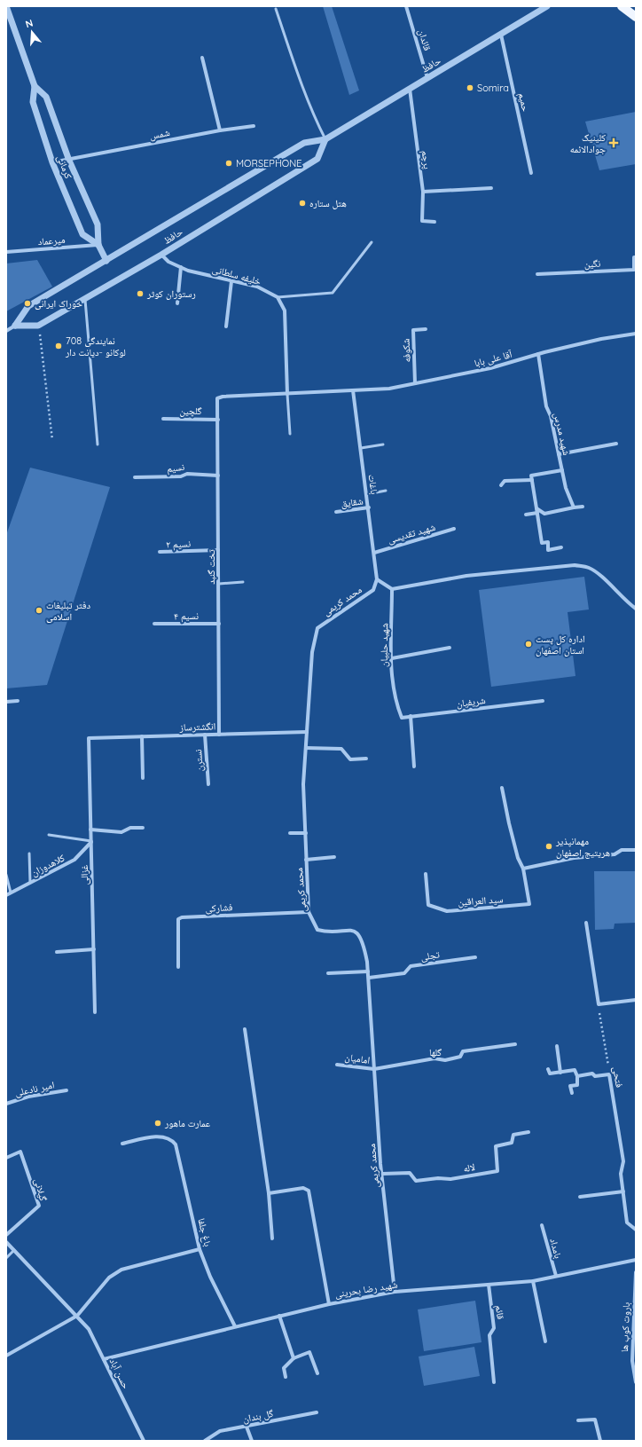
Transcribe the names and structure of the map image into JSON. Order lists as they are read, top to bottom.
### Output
{
  "streets": {
    "street": [
      "قائدان",
      "حافظ",
      "حمیم",
      "شمس",
      "پرچم",
      "کرمانی",
      "میرعماد",
      "نگین",
      "خلیفه سلطانی",
      "شکوفه",
      "آقا علی بابا",
      "گلچین",
      "شهید مدرس",
      "نسیم",
      "باغات",
      "شقایق",
      "شهید تقدیسی",
      "نسیم ۲",
      "تخت گنبد",
      "محمد کریمی",
      "نسیم ۴",
      "شهید حلبیان",
      "شریفیان",
      "انگشترساز",
      "نسترن",
      "کلاهدوزان",
      "غزالی",
      "سید العراقین",
      "فشارکی",
      "تجلی",
      "گلها",
      "امامیان",
      "فتحی",
      "امیر نادعلی",
      "لاله",
      "گیلانی",
      "باغ جلفا",
      "بامداد",
      "شهید رضا بحرینی",
      "قائم",
      "باروت کوب ها",
      "حسن آباد",
      "گل بندان"
    ]
  },
  "crossings": [
    ["قائدان", "حافظ"],
    ["حافظ", "حمیم"],
    ["حافظ", "پرچم"],
    ["حافظ", "کرمانی"],
    ["حافظ", "خلیفه سلطانی"],
    ["شمس", "کرمانی"],
    ["کرمانی", "میرعماد"],
    ["شکوفه", "آقا علی بابا"],
    ["آقا علی بابا", "شهید مدرس"],
    ["آقا علی بابا", "باغات"],
    ["گلچین", "تخت گنبد"],
    ["نسیم", "تخت گنبد"],
    ["باغات", "شقایق"],
    ["باغات", "شهید تقدیسی"],
    ["باغات", "محمد کریمی"],
    ["نسیم ۲", "تخت گنبد"],
    ["تخت گنبد", "نسیم ۴"],
    ["تخت گنبد", "انگشترساز"],
    ["محمد کریمی", "انگشترساز"],
    ["محمد کریمی", "فشارکی"],
    ["محمد کریمی", "تجلی"],
    ["محمد کریمی", "گلها"],
    ["محمد کریمی", "امامیان"],
    ["محمد کریمی", "لاله"],
    ["محمد کریمی", "شهید رضا بحرینی"],
    ["شهید حلبیان", "شریفیان"],
    ["انگشترساز", "نسترن"],
    ["انگشترساز", "غزالی"],
    ["کلاهدوزان", "غزالی"],
    ["گلها", "امامیان"],
    ["باغ جلفا", "شهید رضا بحرینی"],
    ["بامداد", "شهید رضا بحرینی"],
    ["شهید رضا بحرینی", "قائم"],
    ["شهید رضا بحرینی", "حسن آباد"]
  ],
  "places": {
    "other": [
      "Somira",
      "MORSEPHONE",
      "هتل ستاره",
      "رستوران کوثر",
      "خوراک ایرانی",
      "نمایندگی 708 لوکانو -دیانت دار",
      "دفتر تبلیغات اسلامی",
      "اداره کل پست استان اصفهان",
      "مهمانپذیر هریتیج اصفهان",
      "عمارت ماهور"
    ],
    "health": ["کلینیک جوادالائمه"]
  },
  "north": "top"
}
